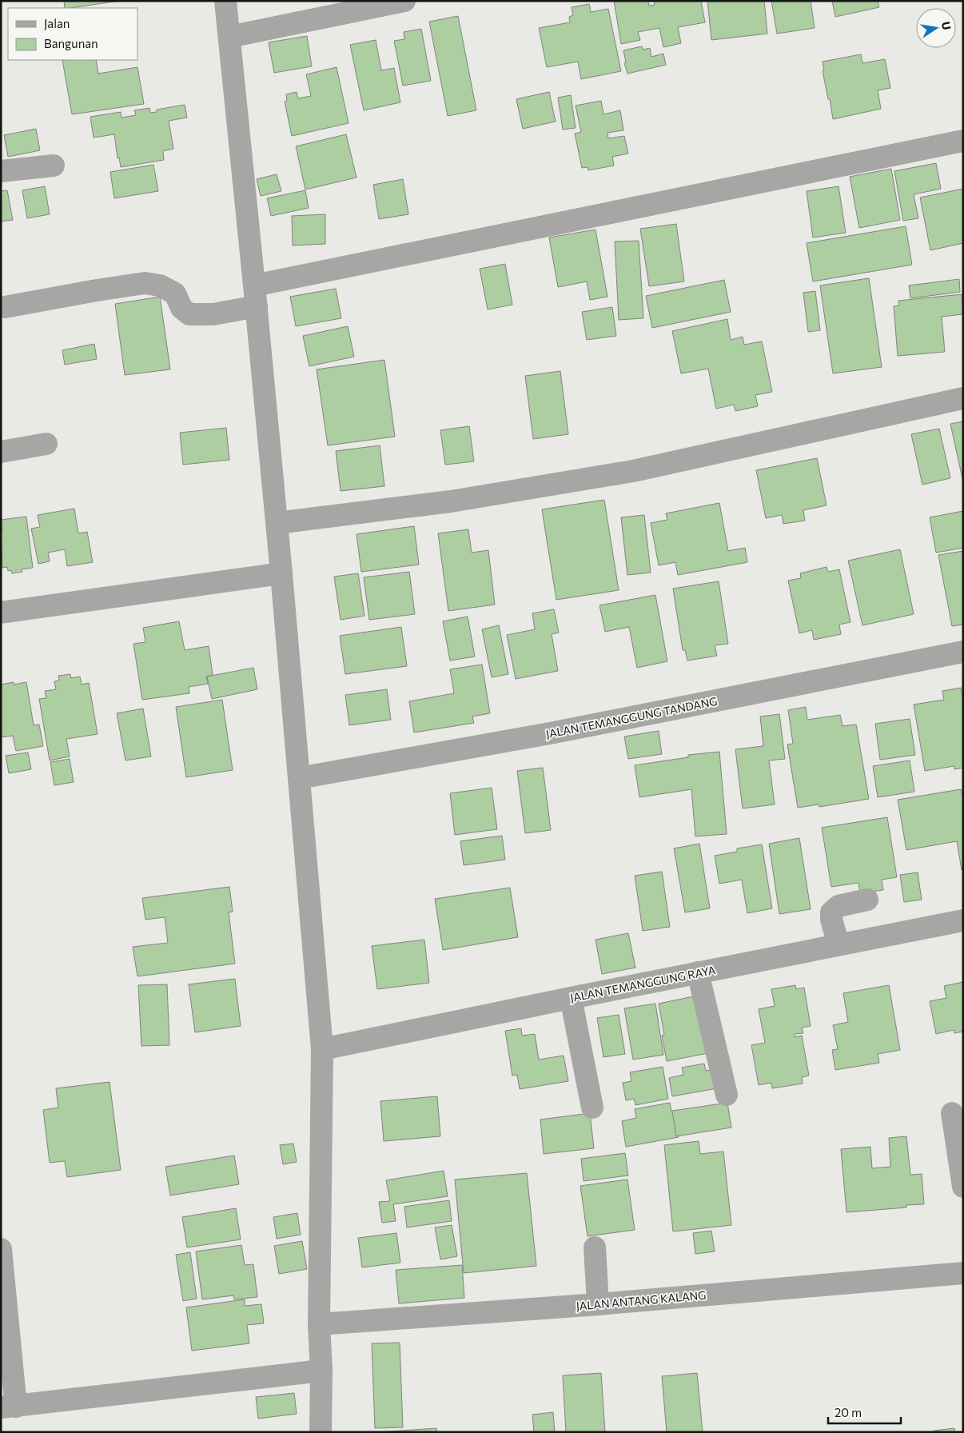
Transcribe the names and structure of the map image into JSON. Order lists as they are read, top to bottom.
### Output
{
  "streets": {
    "street": ["JALAN TEMANGGUNG TANDANG", "JALAN TEMANGGUNG RAYA", "JALAN ANTANG KALANG"]
  },
  "legend": ["Jalan", "Bangunan"],
  "scale_bar": "20 m",
  "north": "right"
}
